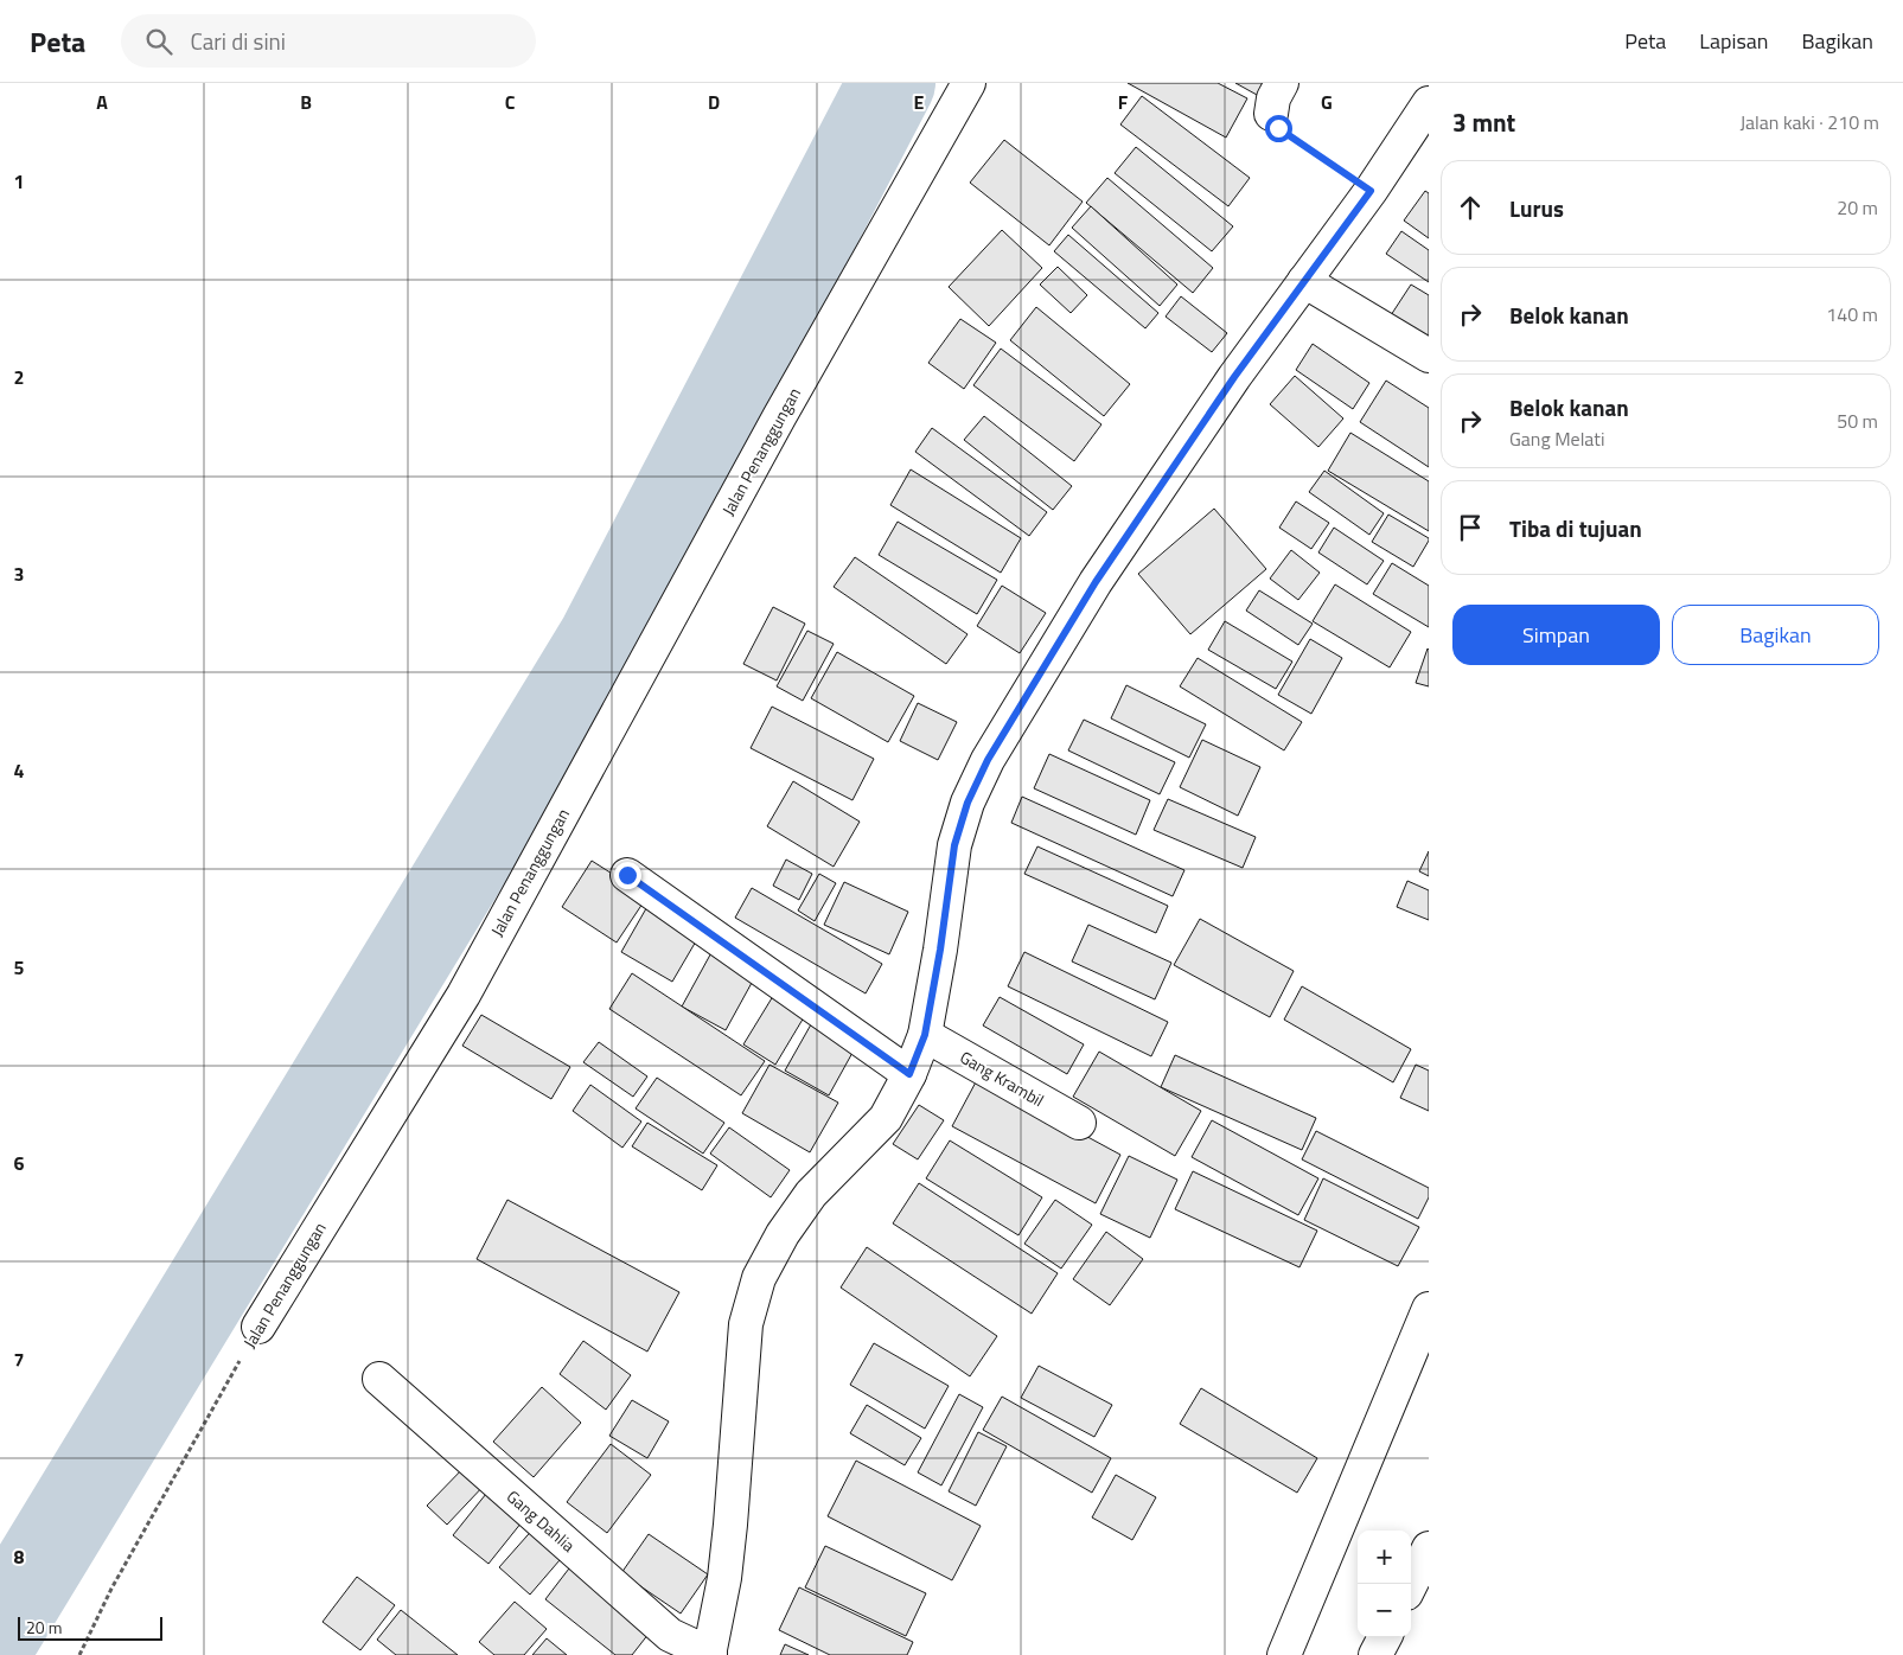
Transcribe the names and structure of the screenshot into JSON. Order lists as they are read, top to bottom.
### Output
{
  "streets": {
    "street": ["Jalan Penanggungan", "Gang Krambil", "Gang Dahlia"]
  },
  "scale_bar": "20 m",
  "page": {
    "header": "Peta",
    "search": "Cari di sini",
    "nav": ["Peta", "Lapisan", "Bagikan"],
    "heading": ["3 mnt", "Jalan kaki · 210 m"],
    "list": [
      ["Lurus", "20 m"],
      ["Belok kanan", "140 m"],
      ["Belok kanan", "Gang Melati", "50 m"],
      "Tiba di tujuan"
    ],
    "buttons": ["Simpan", "Bagikan"],
    "map_buttons": ["+", "−"],
    "scale": "20 m"
  },
  "grid": {
    "columns": [
      "A",
      "B",
      "C",
      "D",
      "E",
      "F",
      "G"
    ],
    "rows": [
      "1",
      "2",
      "3",
      "4",
      "5",
      "6",
      "7",
      "8"
    ]
  }
}
